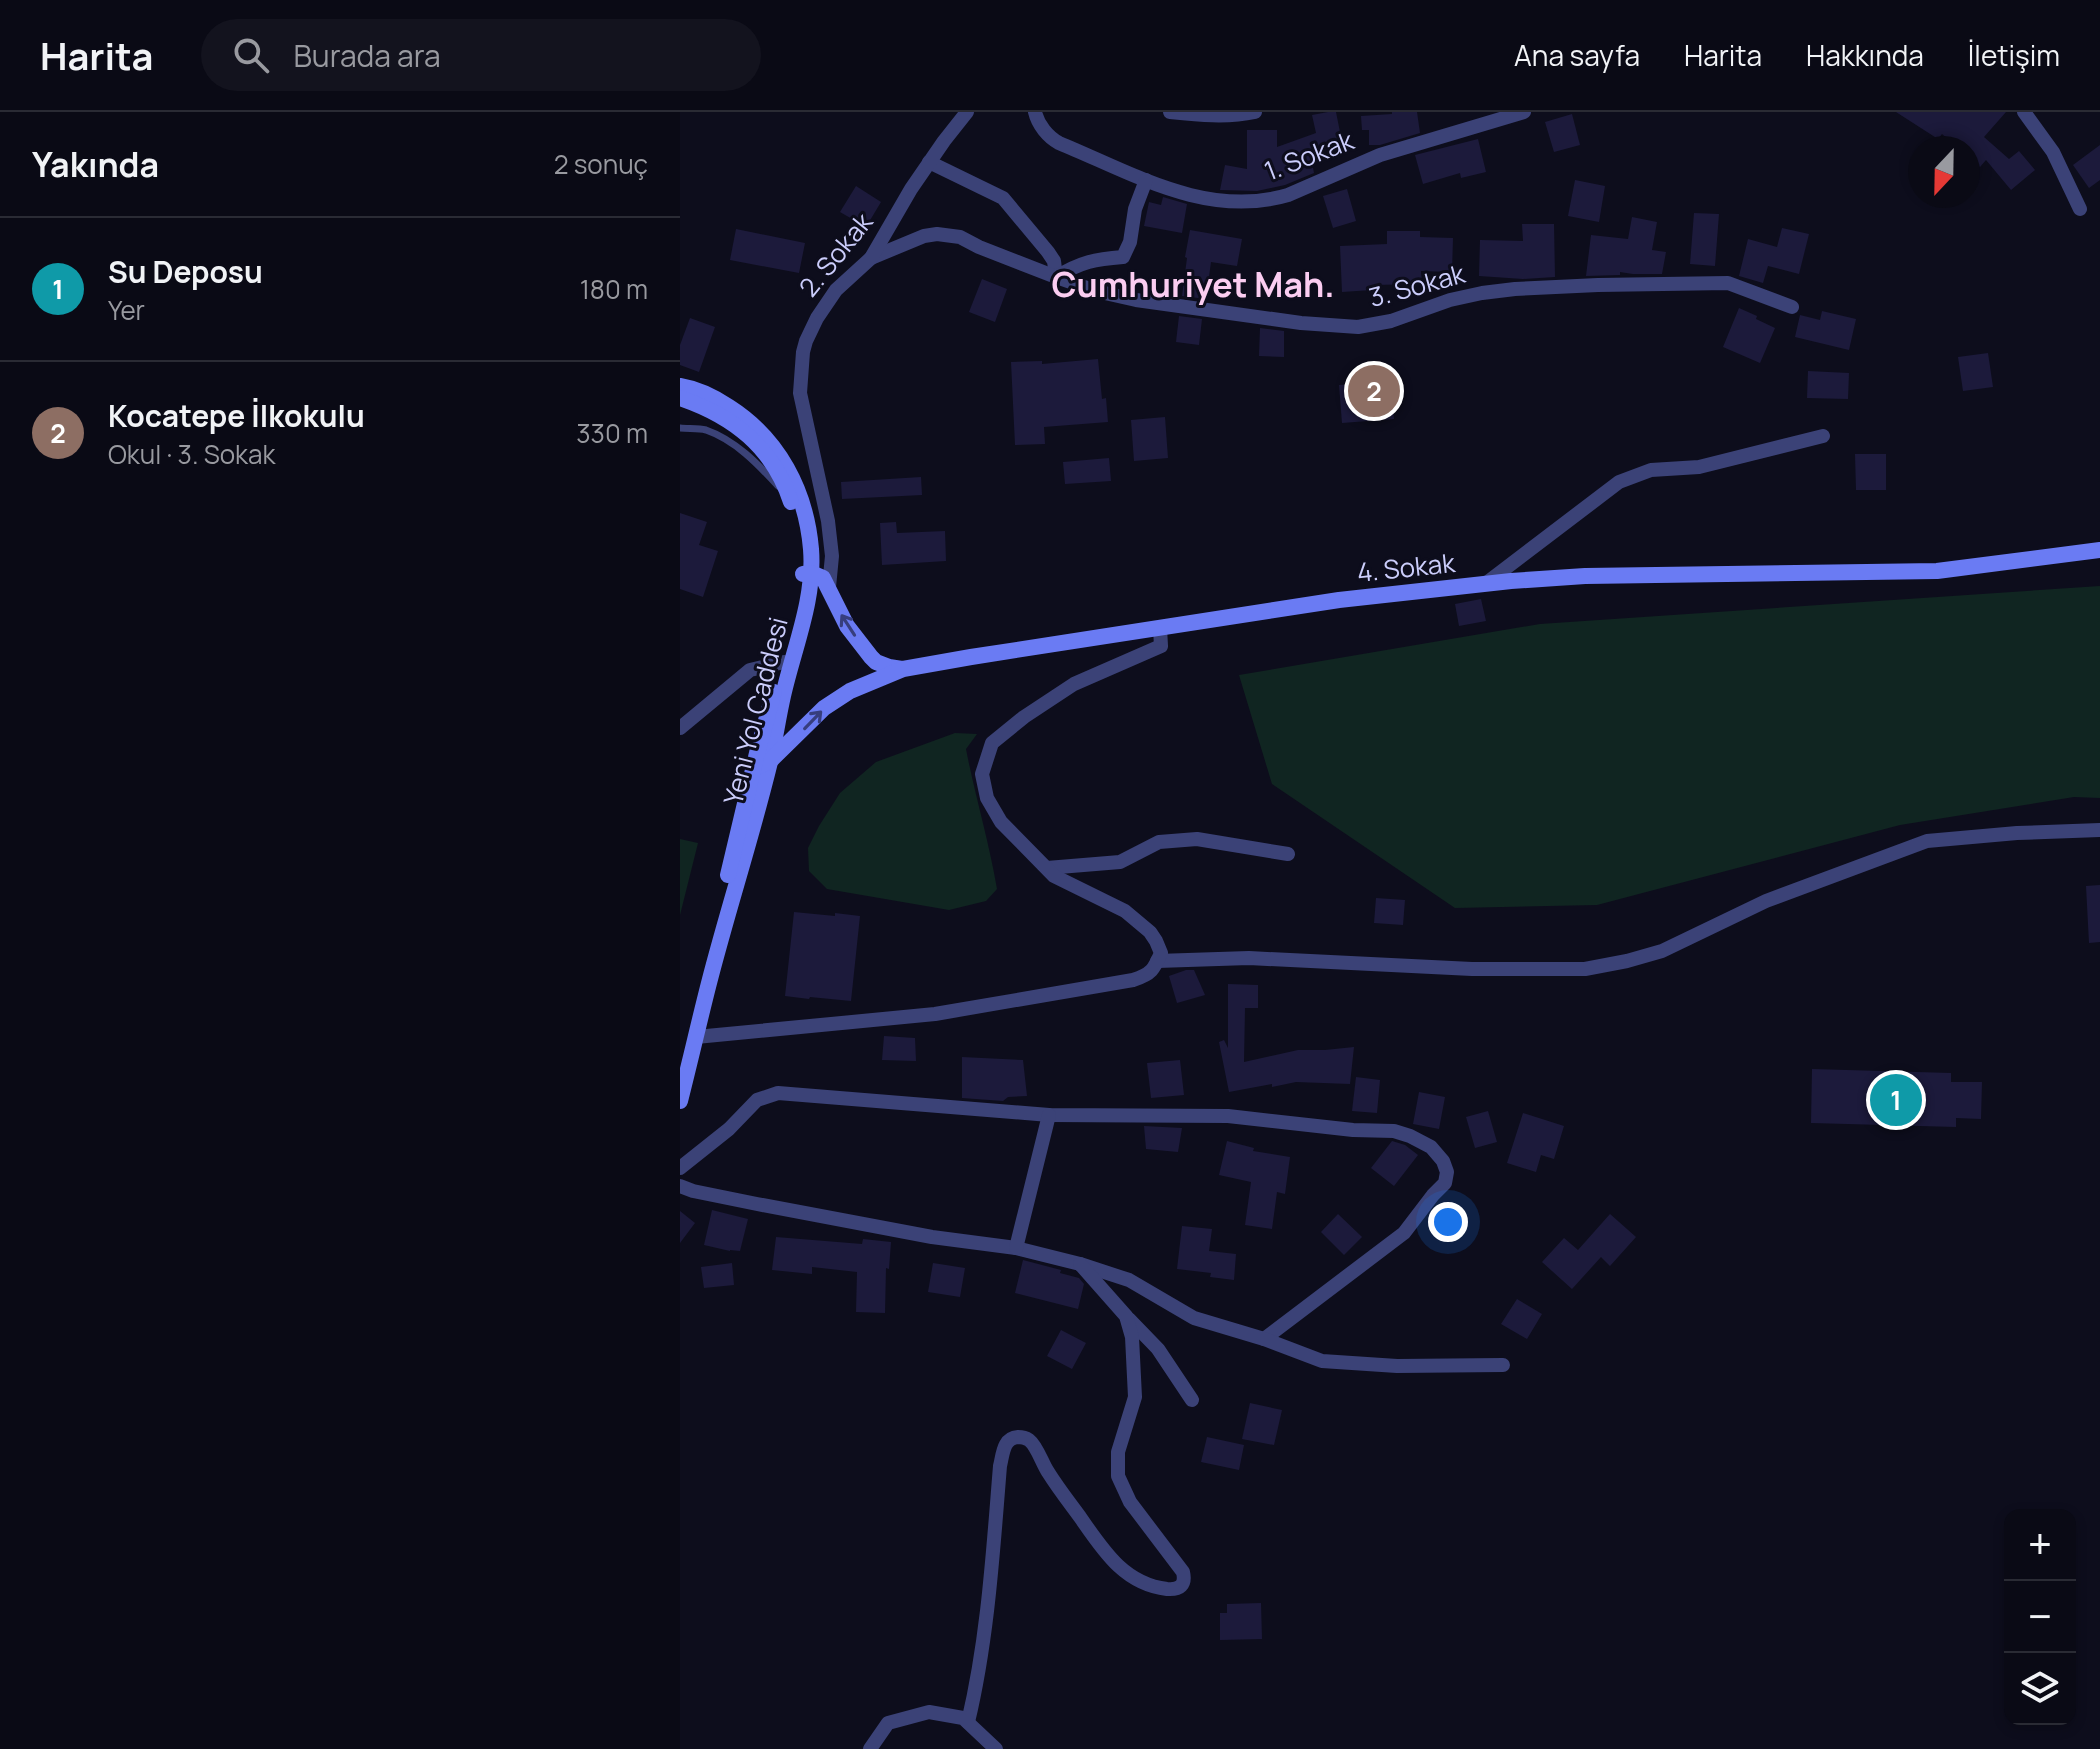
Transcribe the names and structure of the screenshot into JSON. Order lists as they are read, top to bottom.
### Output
{
  "streets": {
    "street": [
      "1. Sokak",
      "2. Sokak",
      "3. Sokak",
      "4. Sokak",
      "Yeni Yol Caddesi"
    ]
  },
  "crossings": [
    ["2. Sokak", "3. Sokak"],
    ["2. Sokak", "4. Sokak"],
    ["2. Sokak", "Yeni Yol Caddesi"],
    ["4. Sokak", "Yeni Yol Caddesi"]
  ],
  "districts": ["Cumhuriyet Mah."],
  "north": "bottom",
  "page": {
    "header": "Harita",
    "search": "Burada ara",
    "nav": [
      "Ana sayfa",
      "Harita",
      "Hakkında",
      "İletişim"
    ],
    "heading": ["Yakında", "2 sonuç"],
    "list": [
      {
        "mark": "1",
        "name": "Su Deposu",
        "note": "Yer",
        "value": "180 m"
      },
      {
        "mark": "2",
        "name": "Kocatepe İlkokulu",
        "note": "Okul · 3. Sokak",
        "value": "330 m"
      }
    ],
    "pins": ["2", "1"],
    "map_buttons": ["+", "−"]
  }
}
